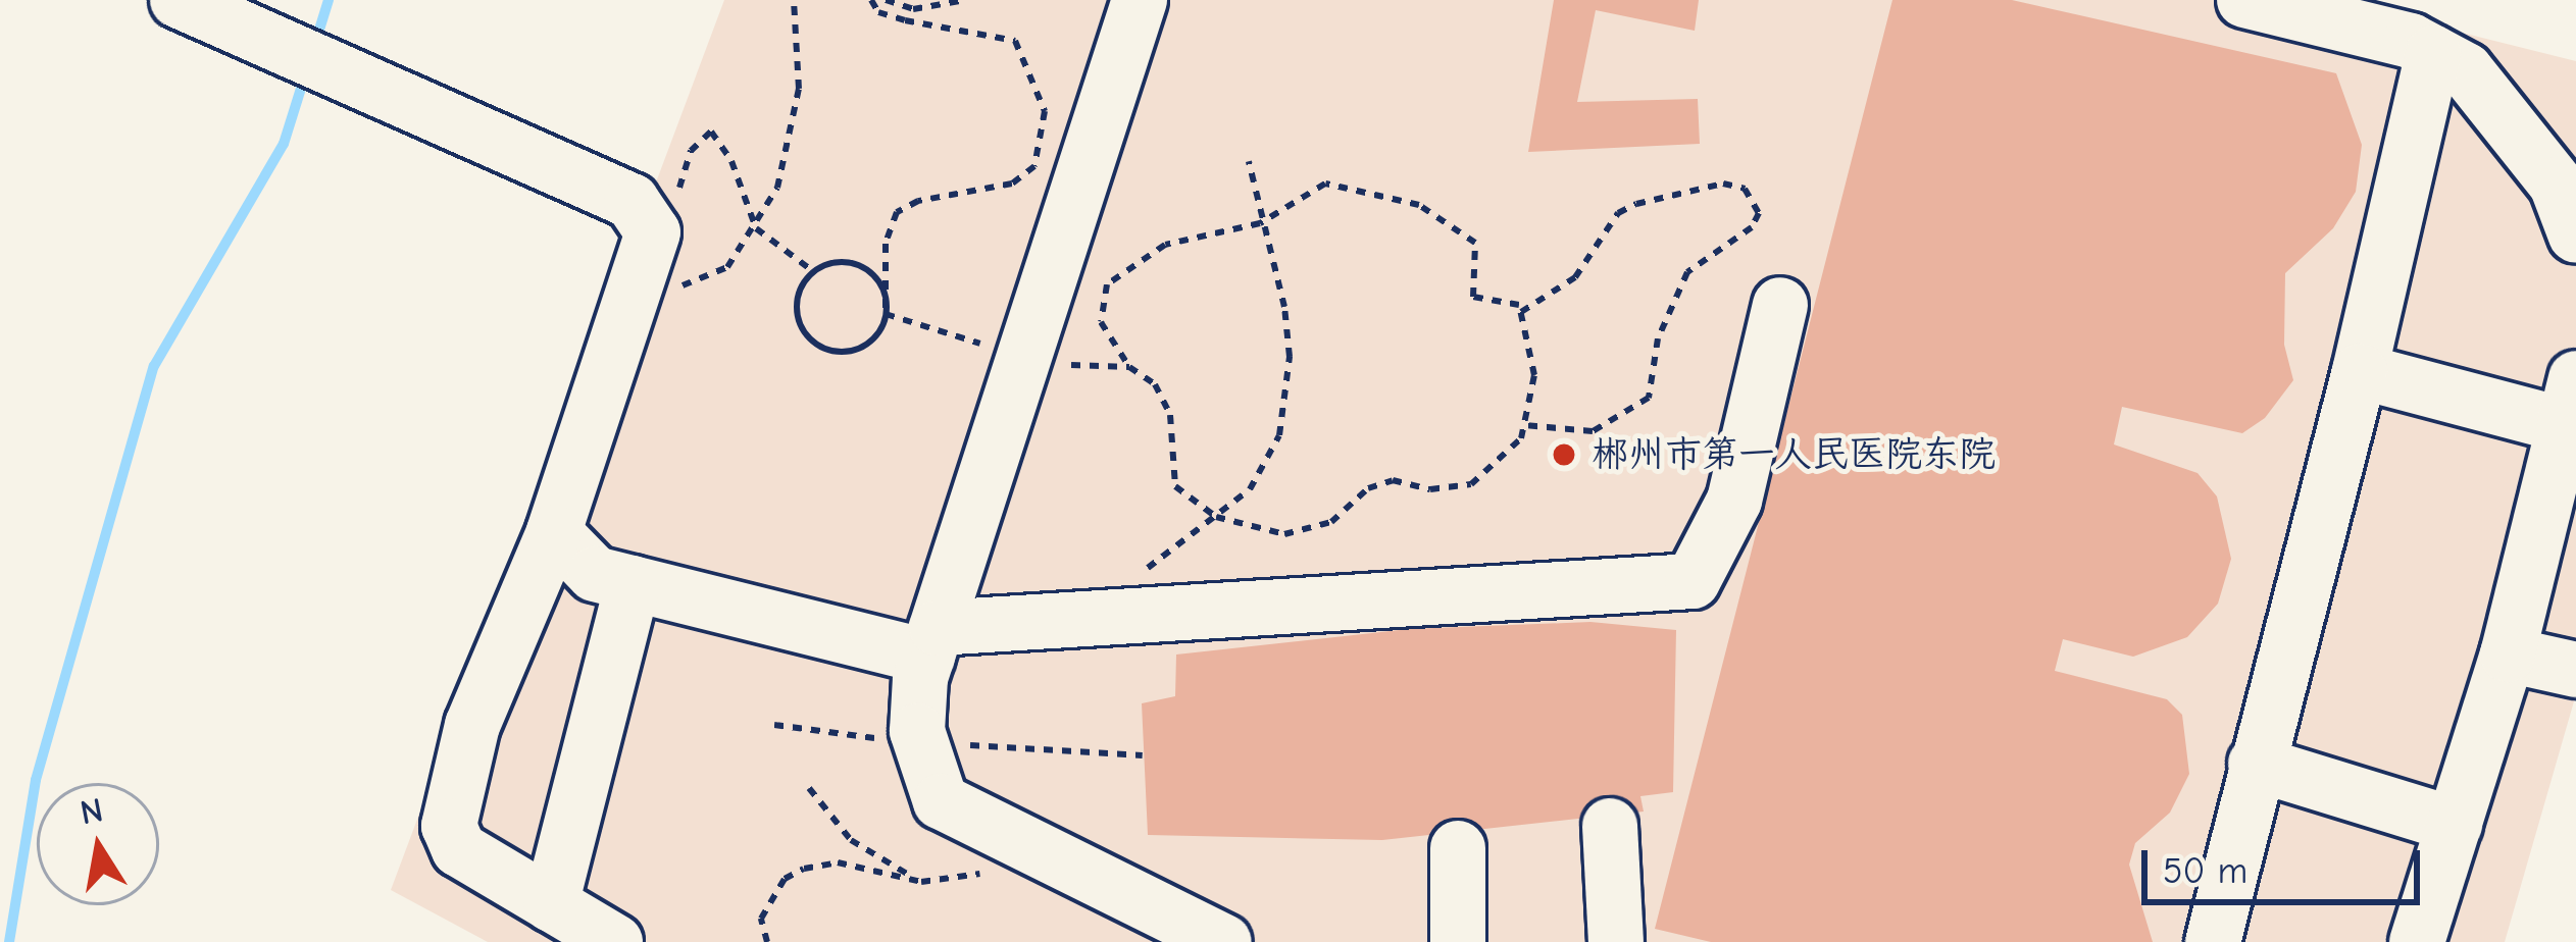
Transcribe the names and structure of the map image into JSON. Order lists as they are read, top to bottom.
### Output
{
  "places": ["郴州市第一人民医院东院"],
  "scale_bar": "50 m",
  "north": "top"
}
